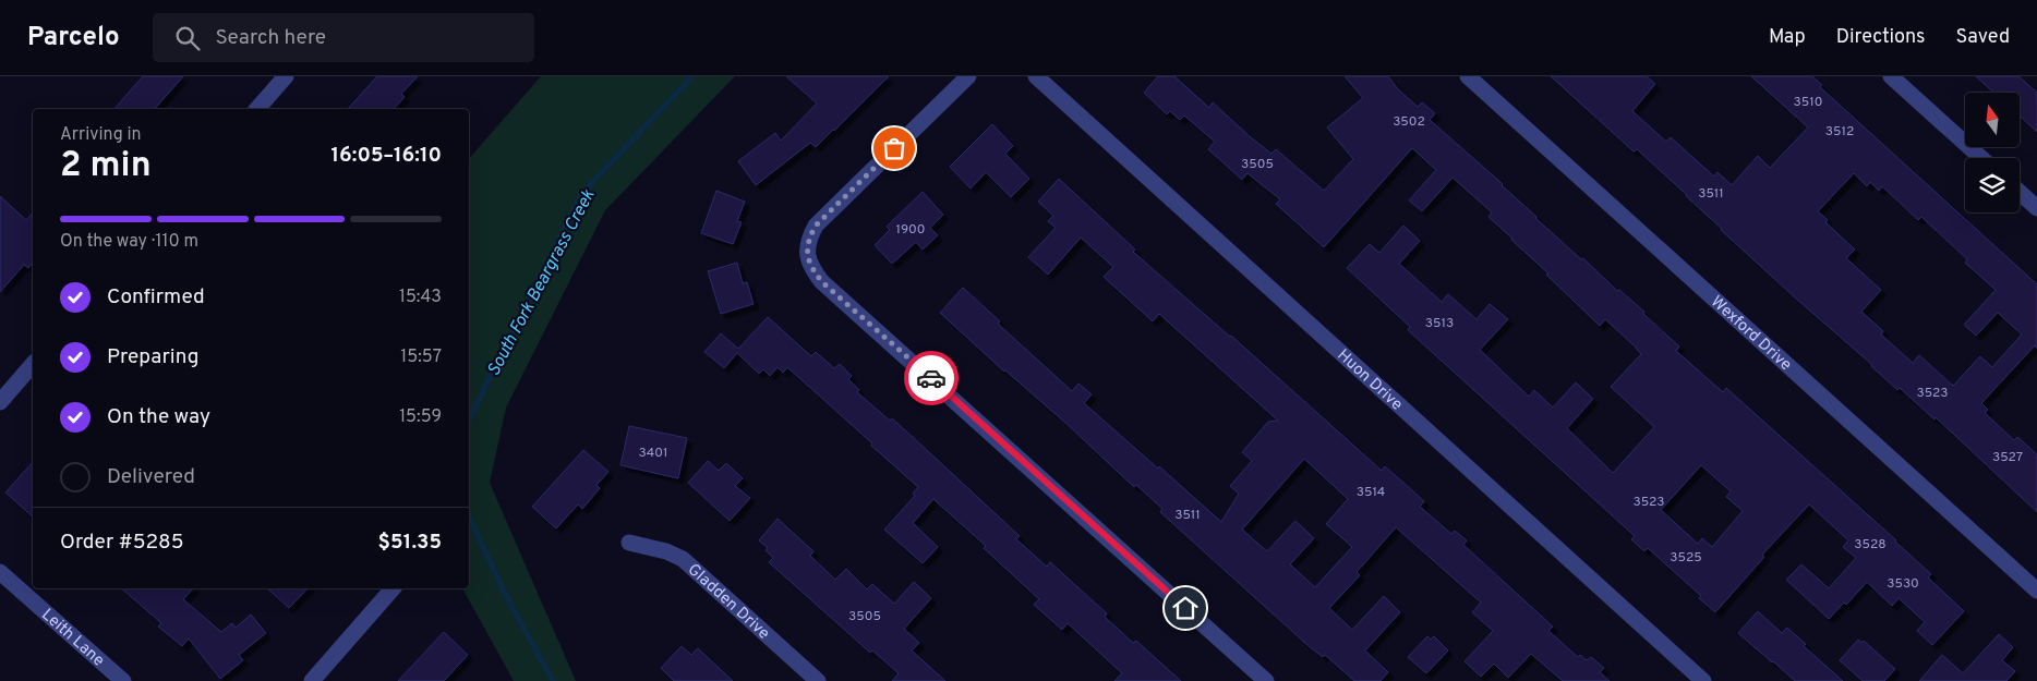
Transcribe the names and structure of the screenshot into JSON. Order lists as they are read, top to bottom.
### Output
{
  "streets": {
    "street": [
      "Wexford Drive",
      "Huon Drive",
      "Gladden Drive",
      "Leith Lane"
    ]
  },
  "water": ["South Fork Beargrass Creek"],
  "house_numbers": [
    "3510",
    "3502",
    "3512",
    "3505",
    "3511",
    "1900",
    "3513",
    "3523",
    "3401",
    "3527",
    "3514",
    "3523",
    "3511",
    "3528",
    "3525",
    "3530",
    "3505"
  ],
  "north": "top",
  "page": {
    "header": "Parcelo",
    "search": "Search here",
    "nav": ["Map", "Directions", "Saved"],
    "heading": ["2 min", "Arriving in", "16:05–16:10"],
    "panel": ["Order #5285", "$51.35"],
    "bar": "On the way · 110 m",
    "list": [
      ["Confirmed", "15:43"],
      ["Preparing", "15:57"],
      ["On the way", "15:59"],
      "Delivered"
    ]
  }
}
